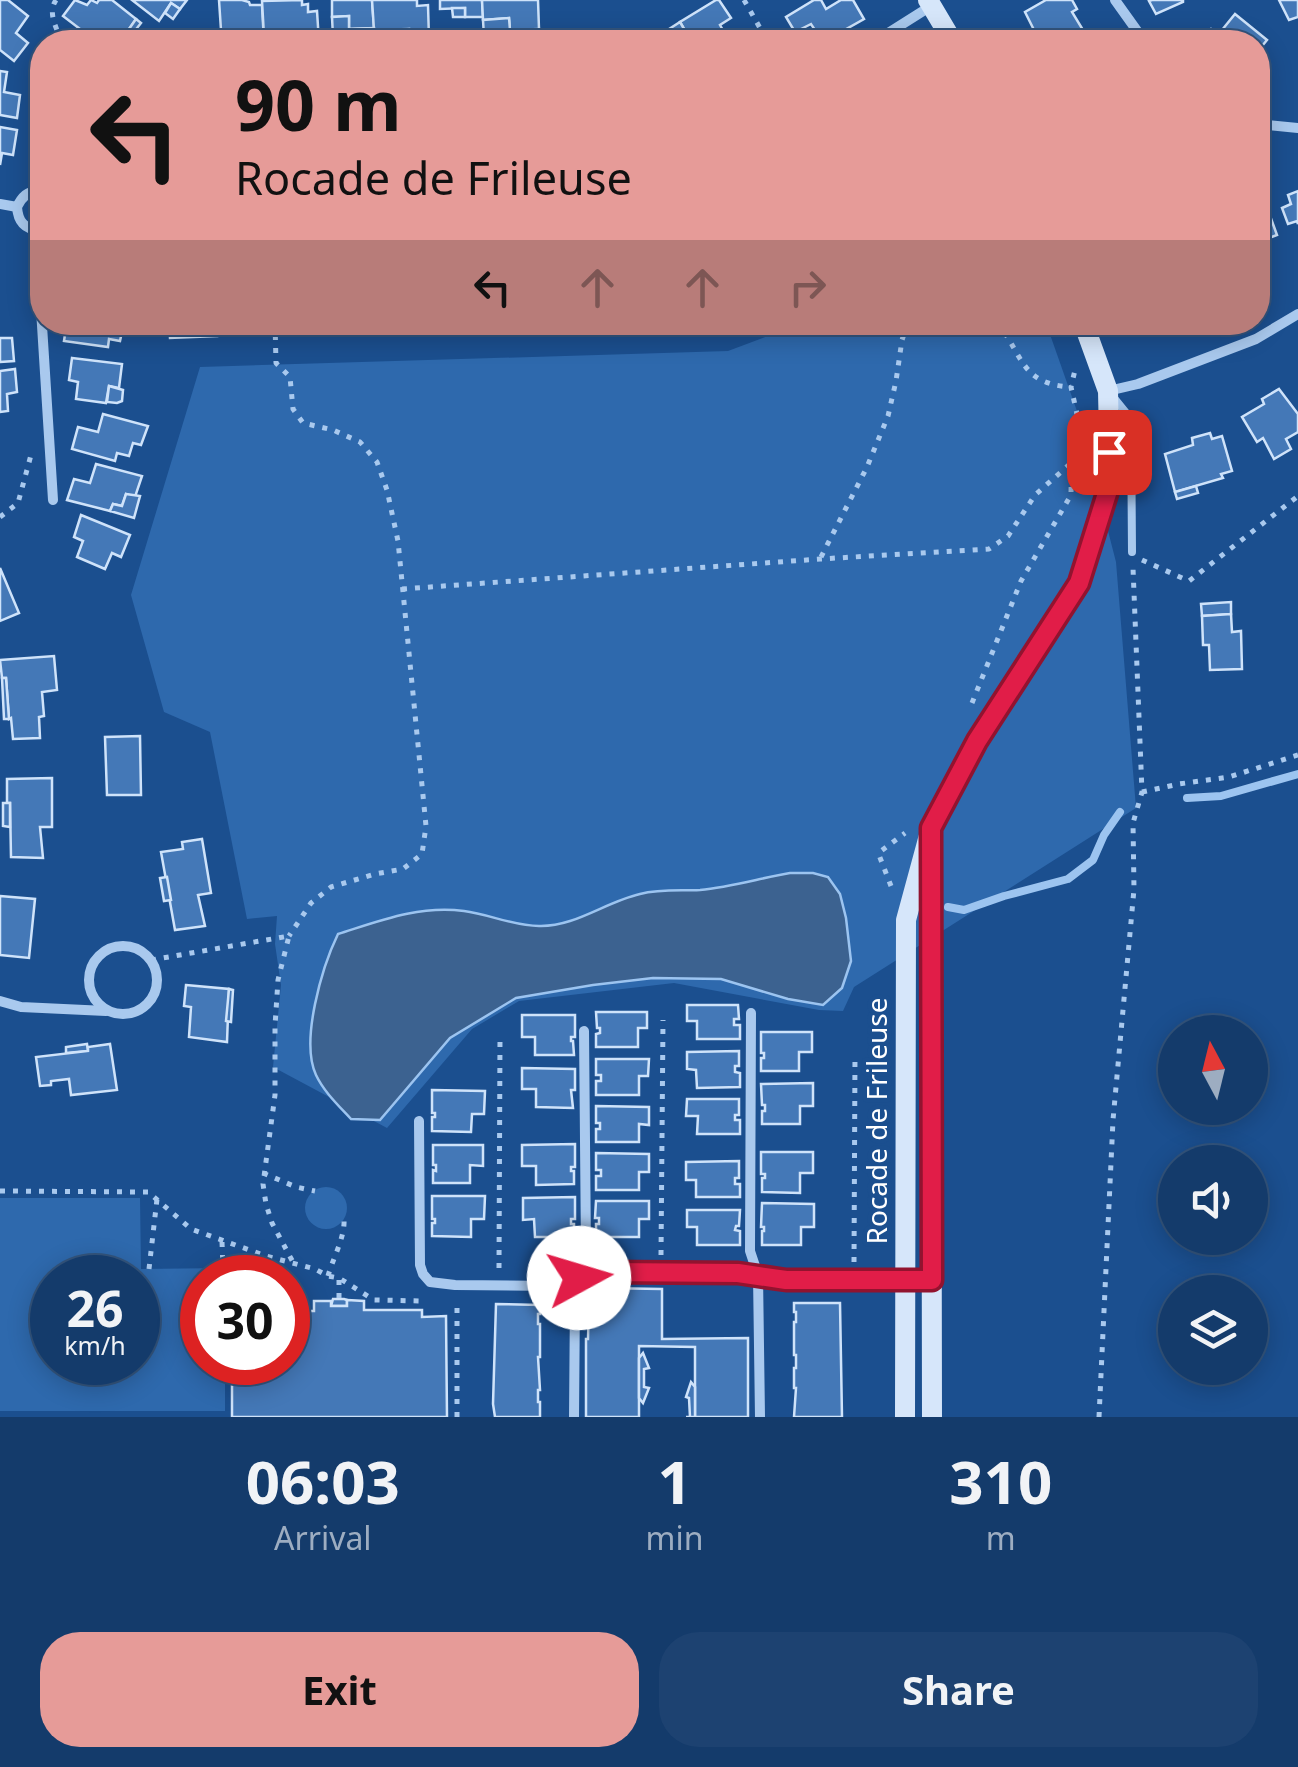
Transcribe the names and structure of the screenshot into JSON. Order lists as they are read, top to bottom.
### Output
{
  "streets": {
    "street": ["Rocade de Frileuse"]
  },
  "north": "top",
  "page": {
    "turn": ["90 m", "Rocade de Frileuse"],
    "speed": "26 km/h",
    "limit": "30",
    "eta": [
      "06:03",
      "Arrival",
      "1",
      "min",
      "310",
      "m"
    ],
    "buttons": ["Exit", "Share"]
  }
}
